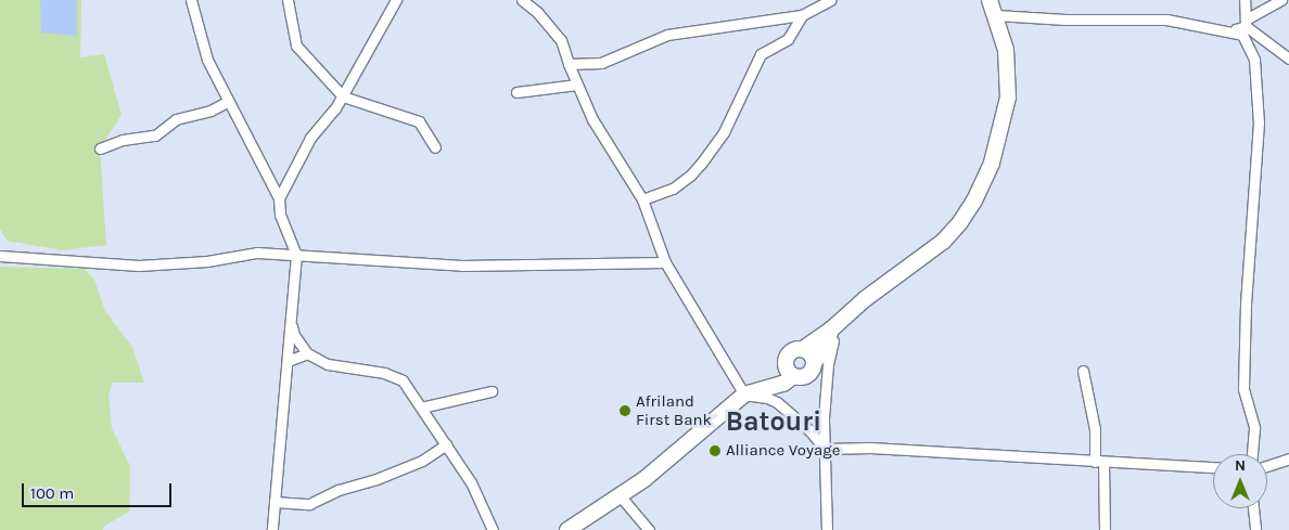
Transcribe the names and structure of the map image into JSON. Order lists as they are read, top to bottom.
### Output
{
  "districts": ["Batouri"],
  "places": ["Afriland First Bank", "Alliance Voyage"],
  "scale_bar": "100 m",
  "north": "top"
}
